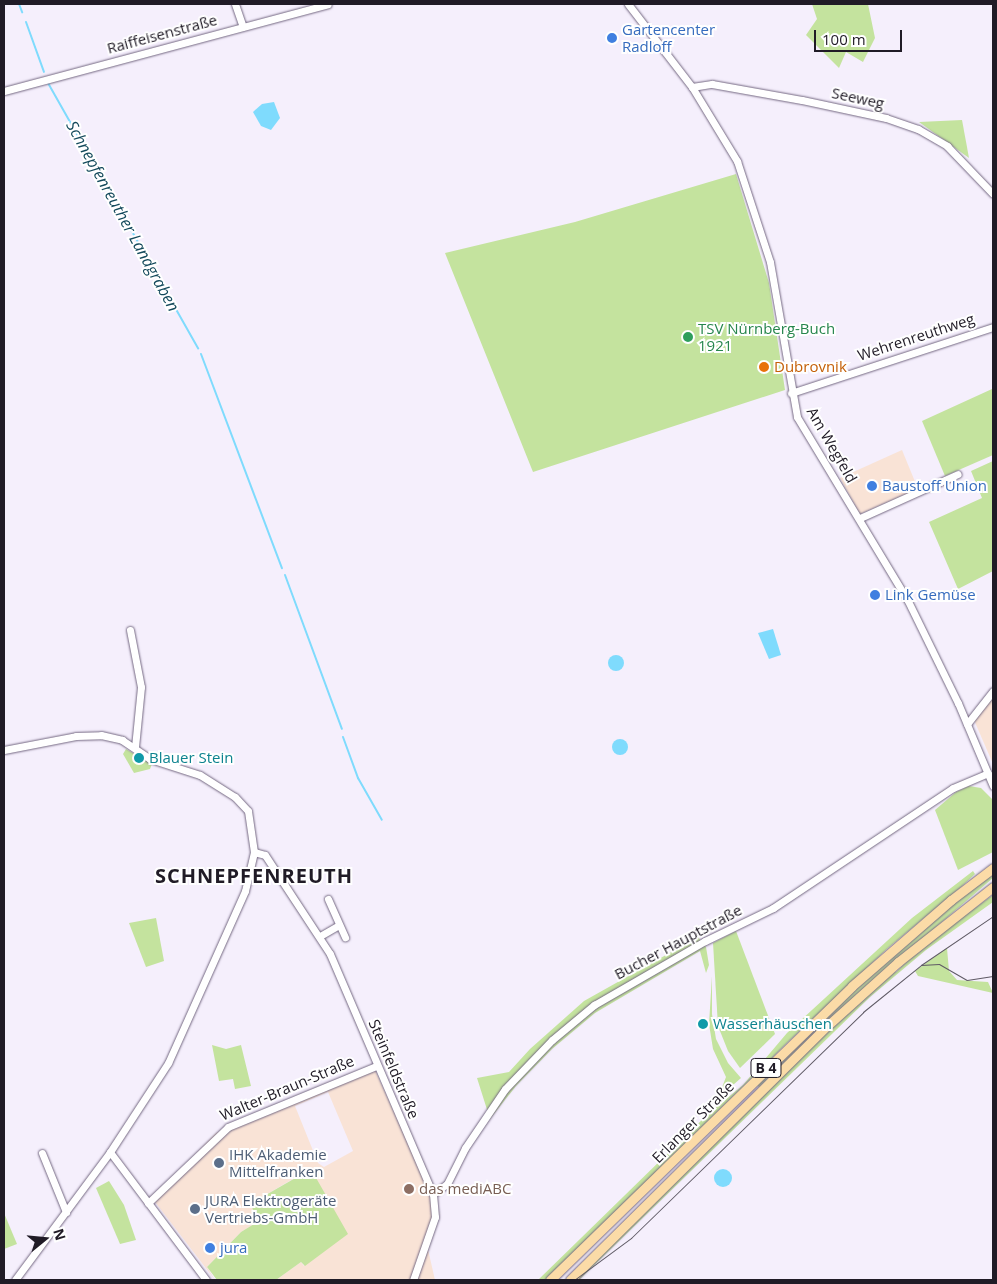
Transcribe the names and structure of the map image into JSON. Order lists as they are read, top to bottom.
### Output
{
  "streets": {
    "main road": ["B 4", "Erlanger Straße"],
    "street": [
      "Raiffeisenstraße",
      "Seeweg",
      "Wehrenreuthweg",
      "Am Wegfeld",
      "Bucher Hauptstraße",
      "Steinfeldstraße",
      "Walter-Braun-Straße"
    ]
  },
  "crossings": [
    ["Seeweg", "Am Wegfeld"],
    ["Wehrenreuthweg", "Am Wegfeld"],
    ["Am Wegfeld", "Bucher Hauptstraße"],
    ["Bucher Hauptstraße", "Steinfeldstraße"],
    ["Steinfeldstraße", "Walter-Braun-Straße"]
  ],
  "districts": ["SCHNEPFENREUTH"],
  "water": ["Schnepfenreuther Landgraben"],
  "places": [
    "Gartencenter Radloff",
    "TSV Nürnberg-Buch 1921",
    "Dubrovnik",
    "Baustoff Union",
    "Link Gemüse",
    "Blauer Stein",
    "Wasserhäuschen",
    "IHK Akademie Mittelfranken",
    "das mediABC",
    "JURA Elektrogeräte Vertriebs-GmbH",
    "jura"
  ],
  "scale_bar": "100 m",
  "north": "right"
}
